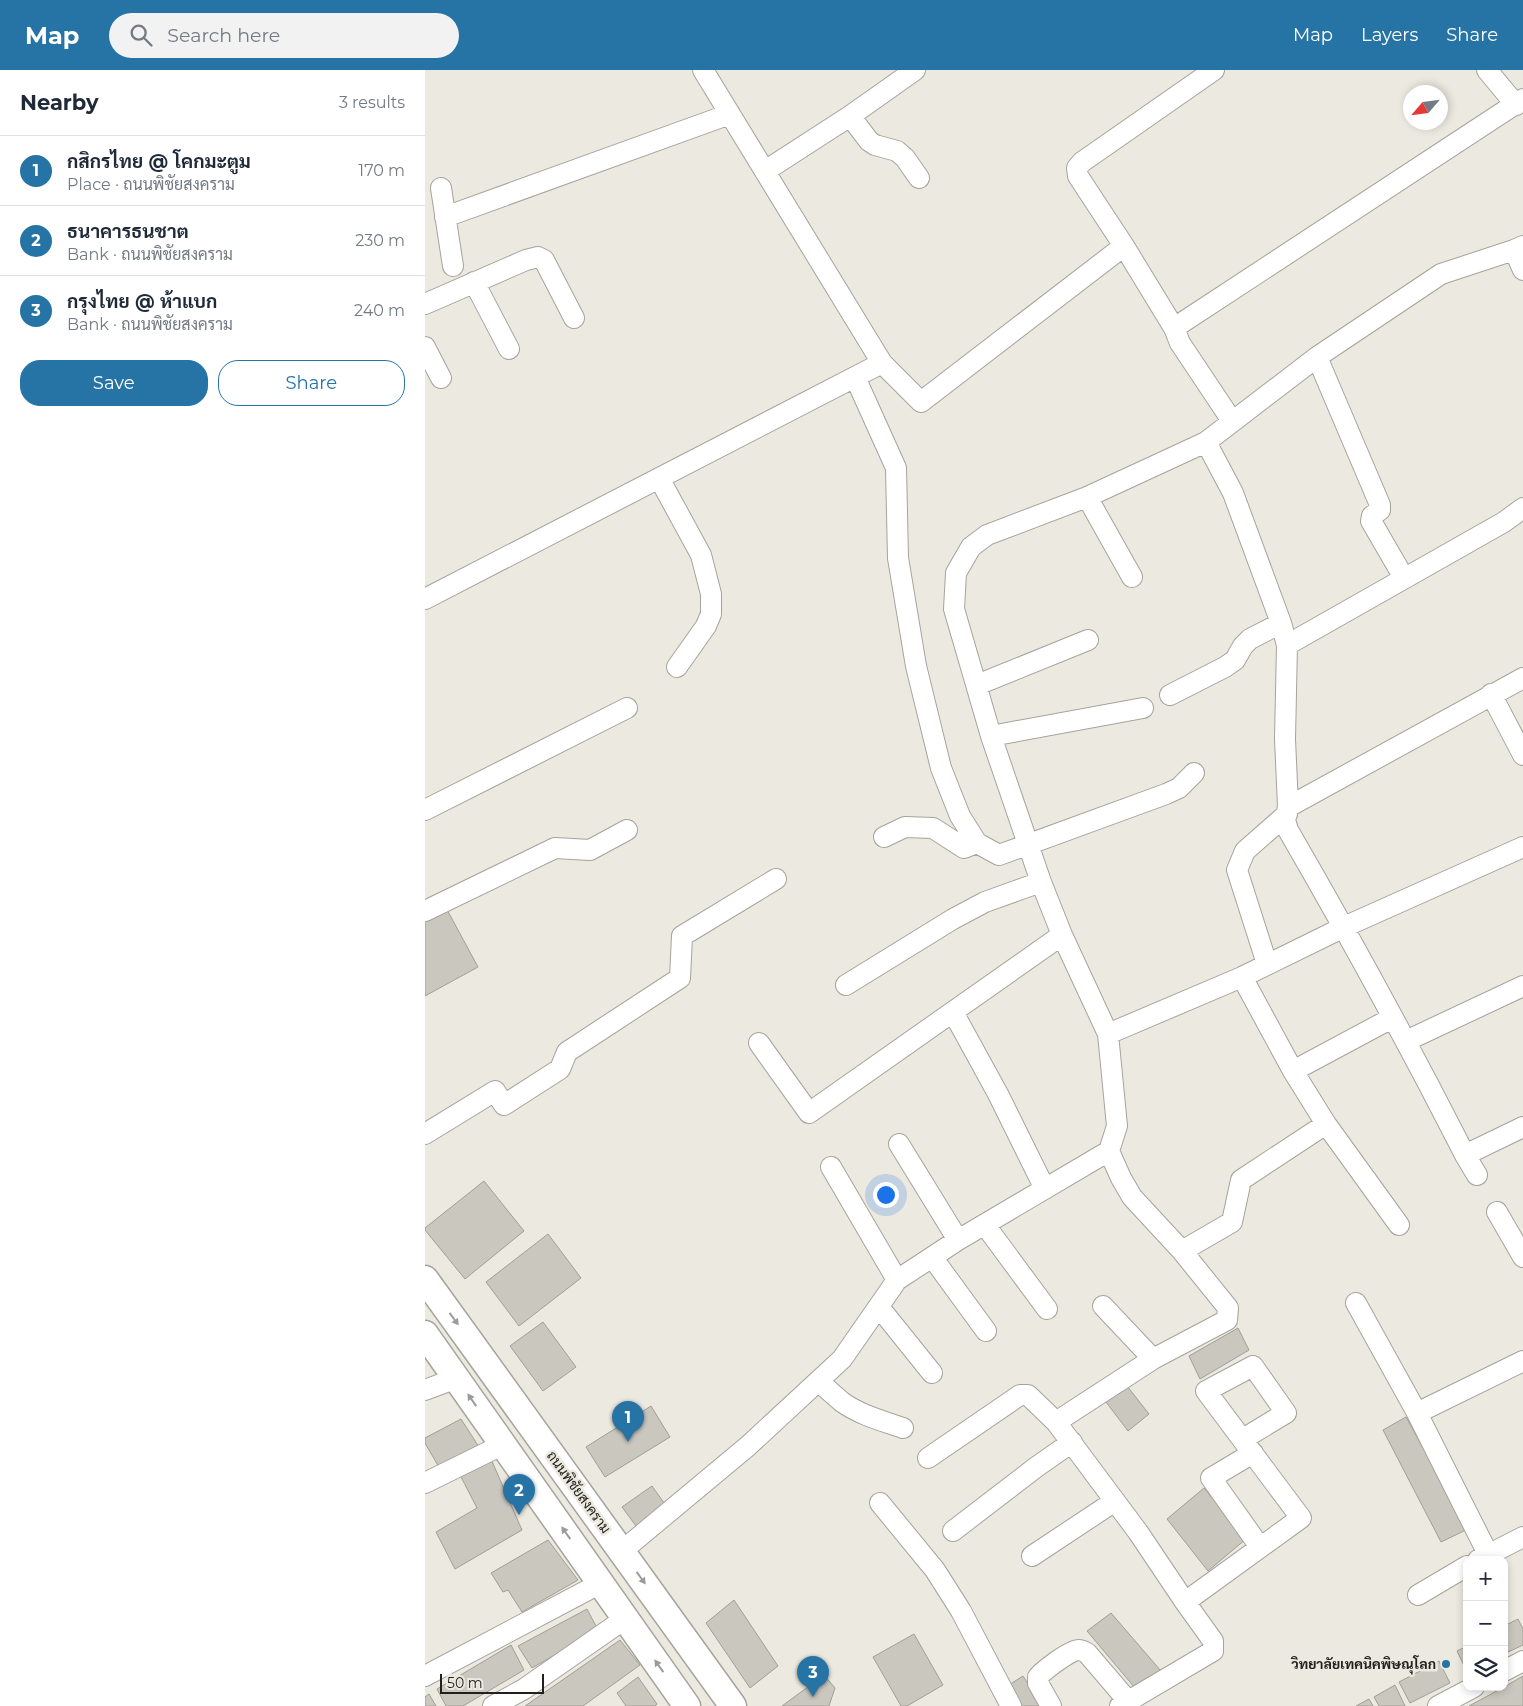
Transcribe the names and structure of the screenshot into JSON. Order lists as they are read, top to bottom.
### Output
{
  "streets": {
    "main road": ["ถนนพิชัยสงคราม"]
  },
  "places": ["วิทยาลัยเทคนิคพิษณุโลก"],
  "scale_bar": "50 m",
  "north": "bottom left",
  "page": {
    "header": "Map",
    "search": "Search here",
    "nav": ["Map", "Layers", "Share"],
    "heading": ["Nearby", "3 results"],
    "list": [
      {
        "mark": "1",
        "name": "กสิกรไทย @ โคกมะตูม",
        "note": "Place · ถนนพิชัยสงคราม",
        "value": "170 m"
      },
      {
        "mark": "2",
        "name": "ธนาคารธนชาต",
        "note": "Bank · ถนนพิชัยสงคราม",
        "value": "230 m"
      },
      {
        "mark": "3",
        "name": "กรุงไทย @ ห้าแบก",
        "note": "Bank · ถนนพิชัยสงคราม",
        "value": "240 m"
      }
    ],
    "buttons": ["Save", "Share"],
    "pins": ["1", "2", "3"],
    "map_buttons": ["+", "−"],
    "scale": "50 m"
  }
}
